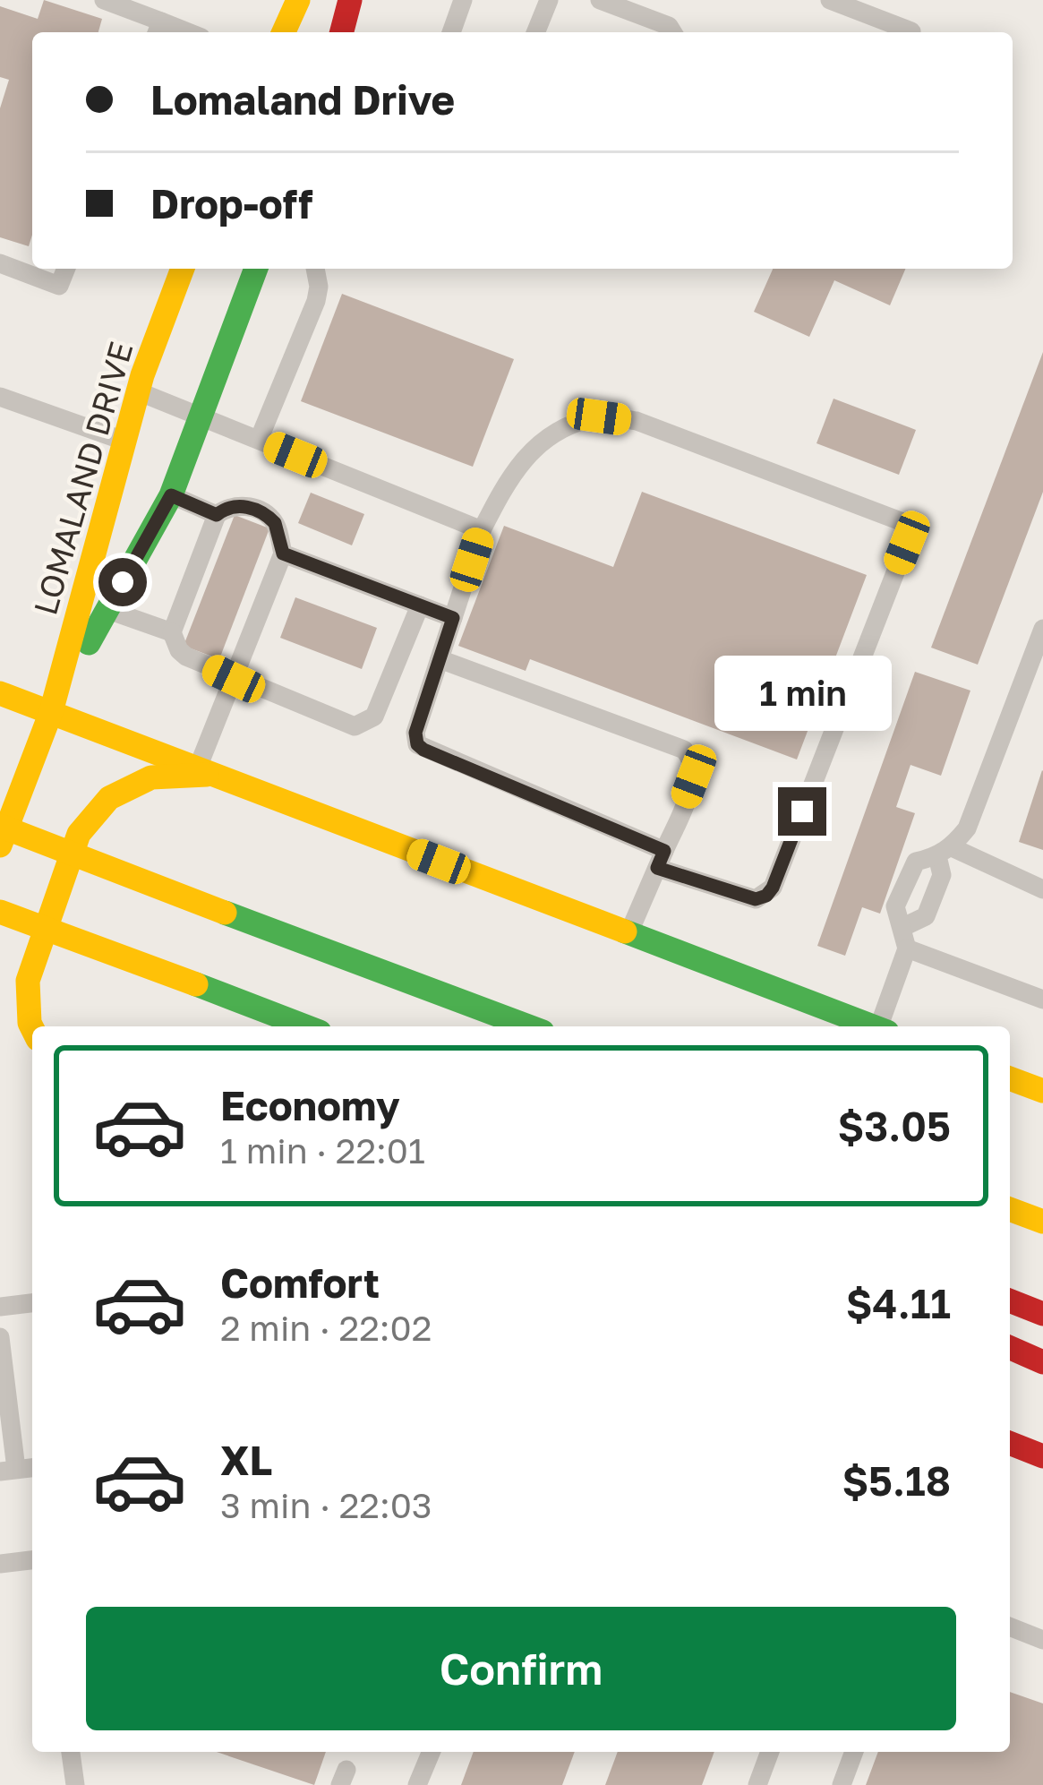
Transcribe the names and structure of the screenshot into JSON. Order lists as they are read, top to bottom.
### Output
{
  "streets": {
    "main road": ["LOMALAND DRIVE"]
  },
  "page": {
    "banner": ["Lomaland Drive", "Drop-off"],
    "bubble": "1 min",
    "list": [
      {
        "name": "Economy",
        "note": "1 min · 22:01",
        "value": "$3.05"
      },
      {
        "name": "Comfort",
        "note": "2 min · 22:02",
        "value": "$4.11"
      },
      {
        "name": "XL",
        "note": "3 min · 22:03",
        "value": "$5.18"
      }
    ],
    "buttons": "Confirm"
  }
}
